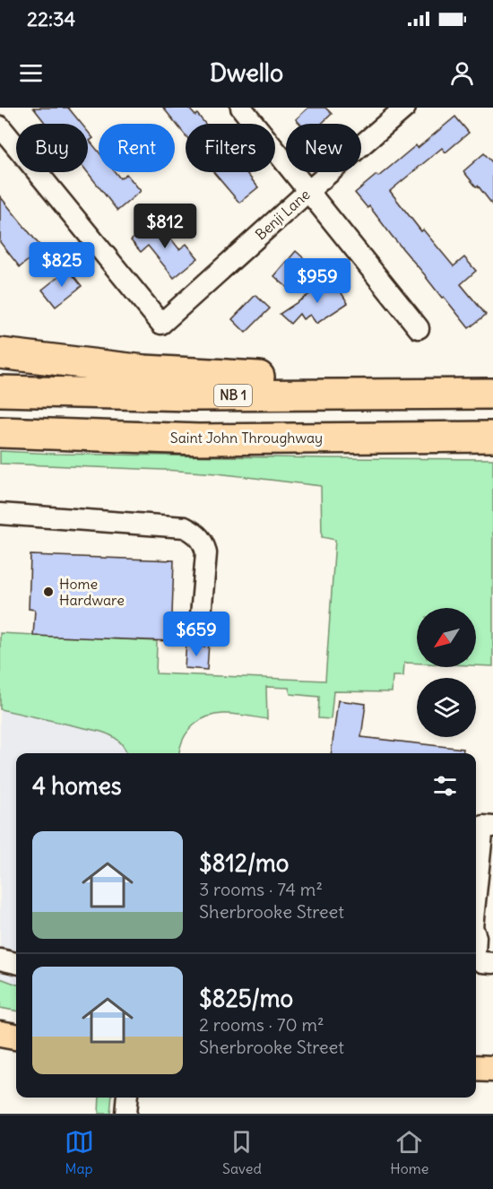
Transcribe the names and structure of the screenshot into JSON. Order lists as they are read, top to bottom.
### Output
{
  "streets": {
    "highway": ["NB 1", "Saint John Throughway"],
    "street": ["Benji Lane"]
  },
  "places": ["Home Hardware"],
  "north": "bottom left",
  "page": {
    "status": "22:34",
    "header": "Dwello",
    "chip": [
      "Buy",
      "Rent",
      "Filters",
      "New"
    ],
    "price": [
      "$812",
      "$825",
      "$959",
      "$659"
    ],
    "heading": "4 homes",
    "list": [
      {
        "name": "$812/mo",
        "note": "3 rooms · 74 m² · Sherbrooke Street"
      },
      {
        "name": "$825/mo",
        "note": "2 rooms · 70 m² · Sherbrooke Street"
      }
    ],
    "tabs": ["Map", "Saved", "Home"]
  }
}
